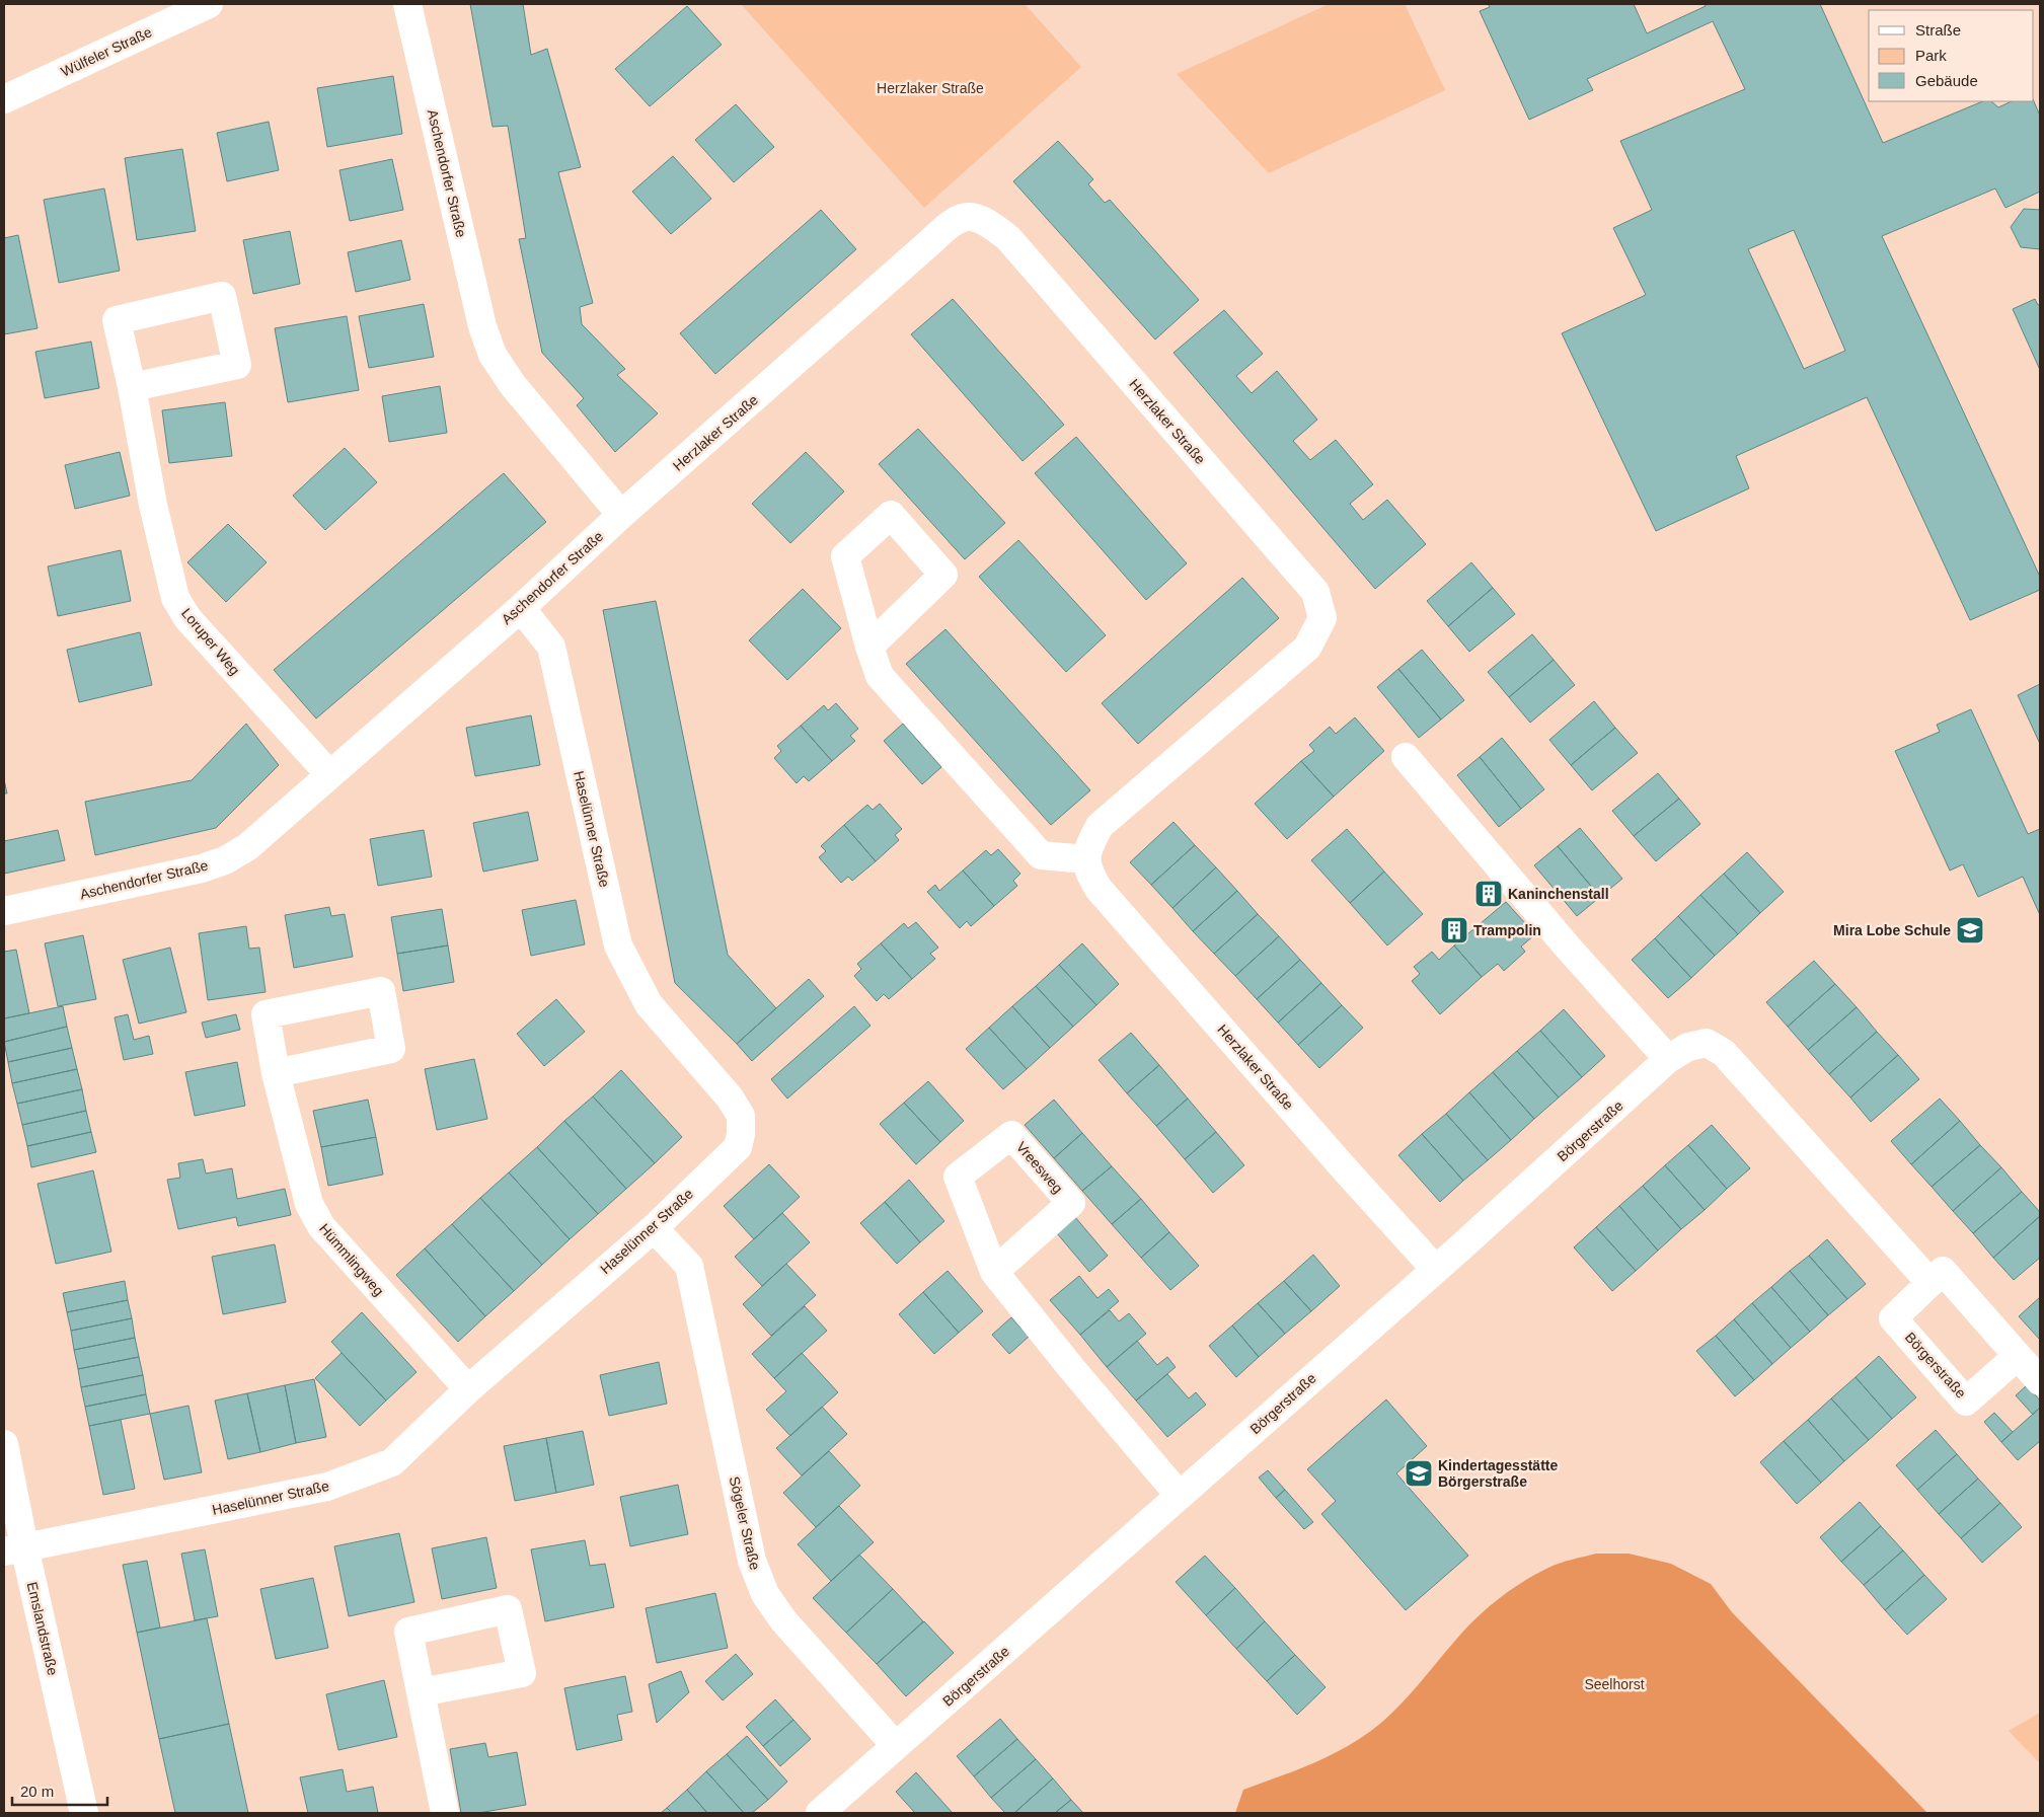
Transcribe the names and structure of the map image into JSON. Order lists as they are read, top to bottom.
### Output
{
  "streets": {
    "street": [
      "Wülfeler Straße",
      "Aschendorfer Straße",
      "Herzlaker Straße",
      "Loruper Weg",
      "Haselünner Straße",
      "Börgerstraße",
      "Vreesweg",
      "Hümmlingweg",
      "Sögeler Straße",
      "Emslandstraße"
    ]
  },
  "crossings": [
    ["Aschendorfer Straße", "Herzlaker Straße"],
    ["Aschendorfer Straße", "Loruper Weg"],
    ["Aschendorfer Straße", "Haselünner Straße"],
    ["Herzlaker Straße", "Börgerstraße"],
    ["Haselünner Straße", "Hümmlingweg"],
    ["Haselünner Straße", "Sögeler Straße"],
    ["Haselünner Straße", "Emslandstraße"],
    ["Börgerstraße", "Vreesweg"],
    ["Börgerstraße", "Sögeler Straße"]
  ],
  "parks": ["Herzlaker Straße", "Seelhorst"],
  "places": {
    "building": ["Kaninchenstall", "Trampolin"],
    "school or university": ["Mira Lobe Schule", "Kindertagesstätte Börgerstraße"]
  },
  "legend": ["Straße", "Park", "Gebäude"],
  "scale_bar": "20 m"
}
